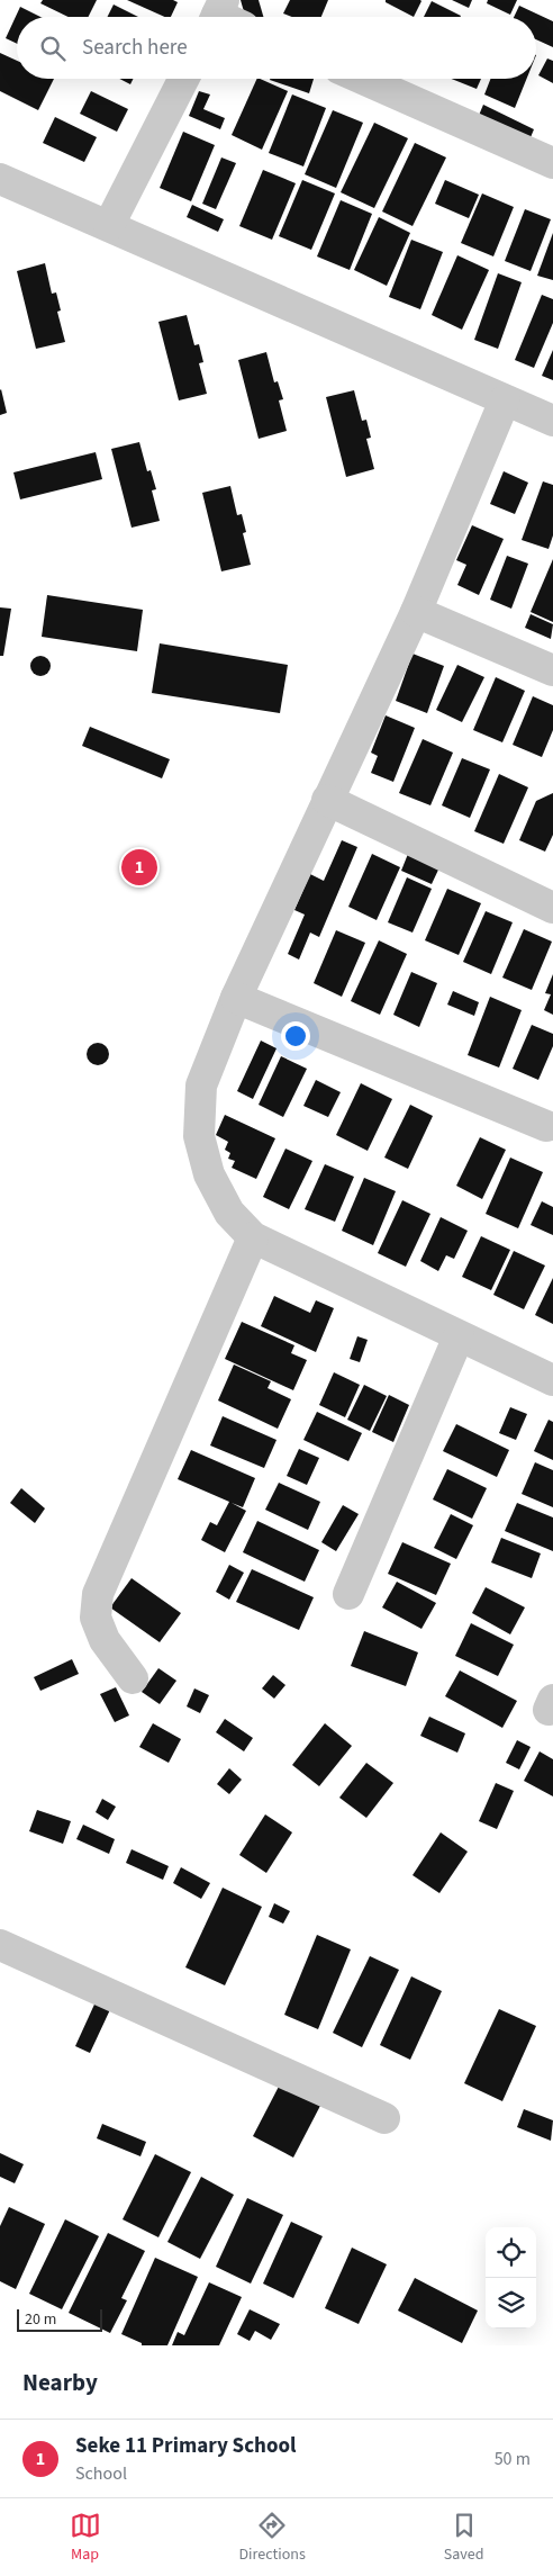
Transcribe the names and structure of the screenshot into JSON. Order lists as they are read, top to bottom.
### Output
{
  "scale_bar": "20 m",
  "page": {
    "search": "Search here",
    "pins": "1",
    "scale": "20 m",
    "heading": "Nearby",
    "list": [
      {
        "mark": "1",
        "name": "Seke 11 Primary School",
        "note": "School",
        "value": "50 m"
      }
    ],
    "nav": ["Map", "Directions", "Saved"]
  }
}
